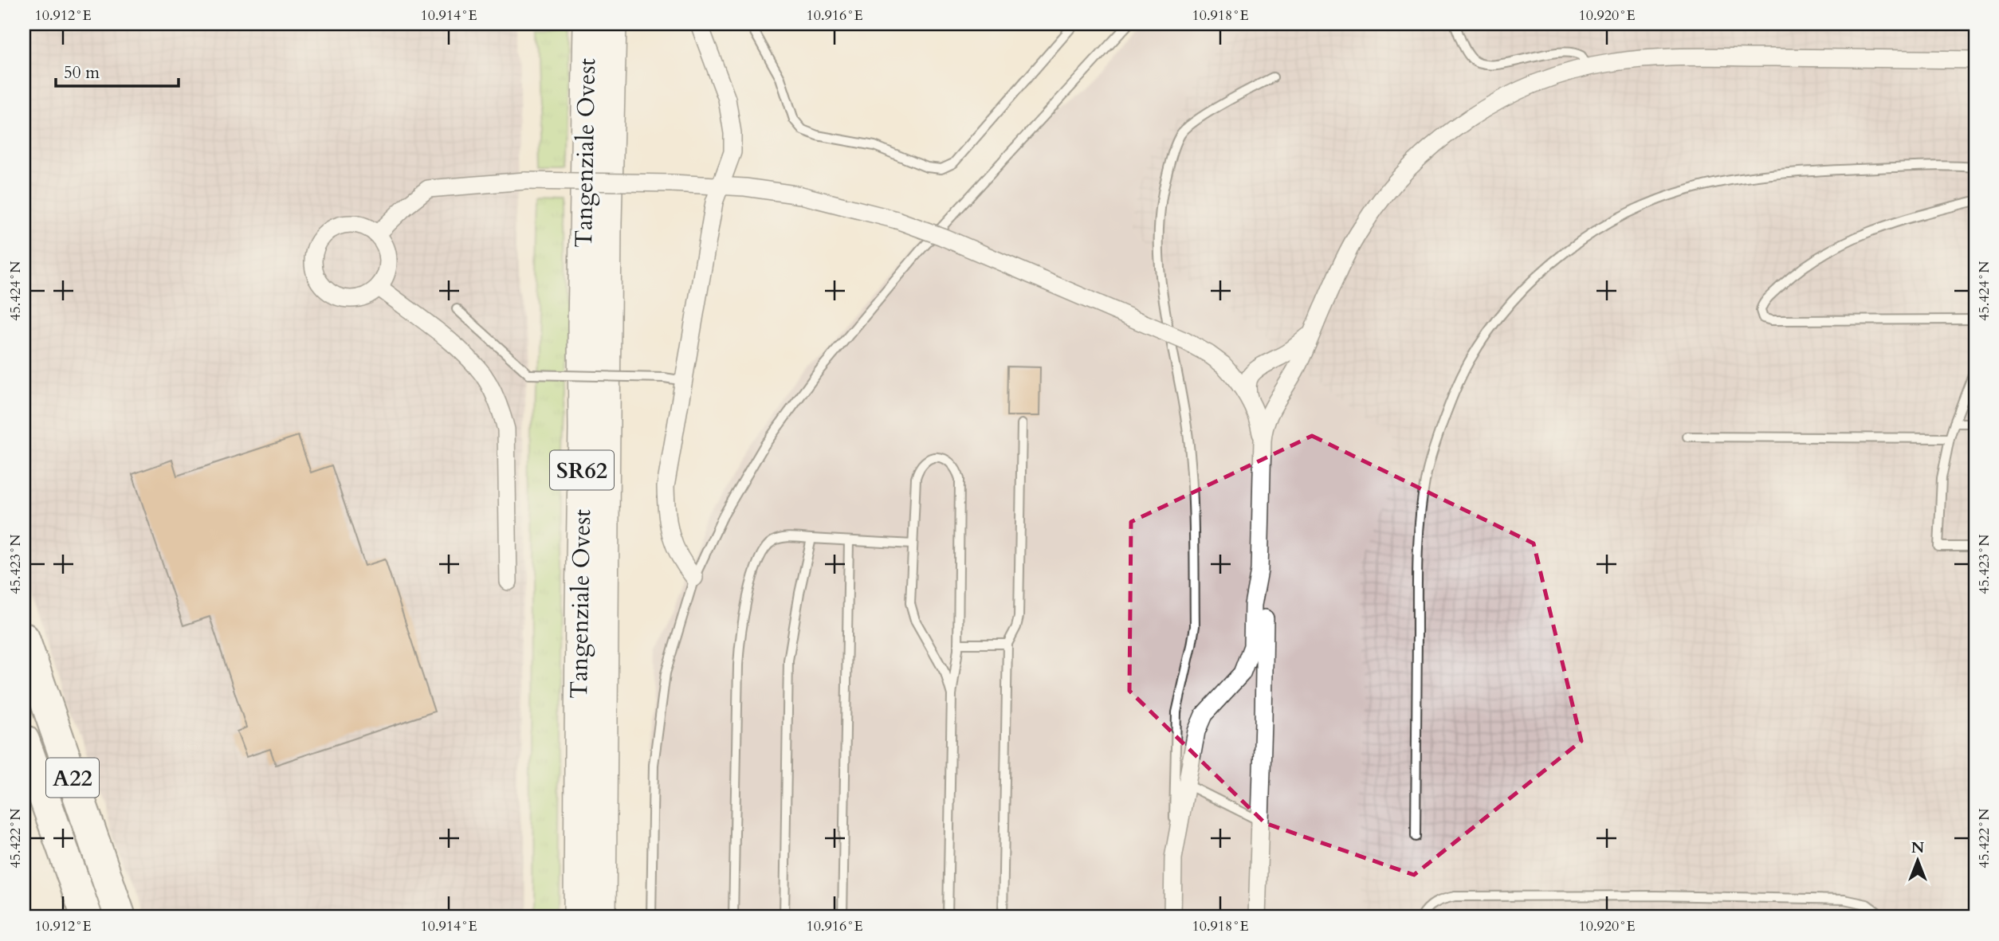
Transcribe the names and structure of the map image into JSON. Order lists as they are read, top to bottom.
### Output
{
  "streets": {
    "highway": ["Tangenziale Ovest", "SR62", "A22"]
  },
  "scale_bar": "50 m",
  "north": "top",
  "coordinates": [
    "10.912°E",
    "10.914°E",
    "10.916°E",
    "10.918°E",
    "10.920°E",
    "45.424°N",
    "45.423°N",
    "45.422°N"
  ]
}
